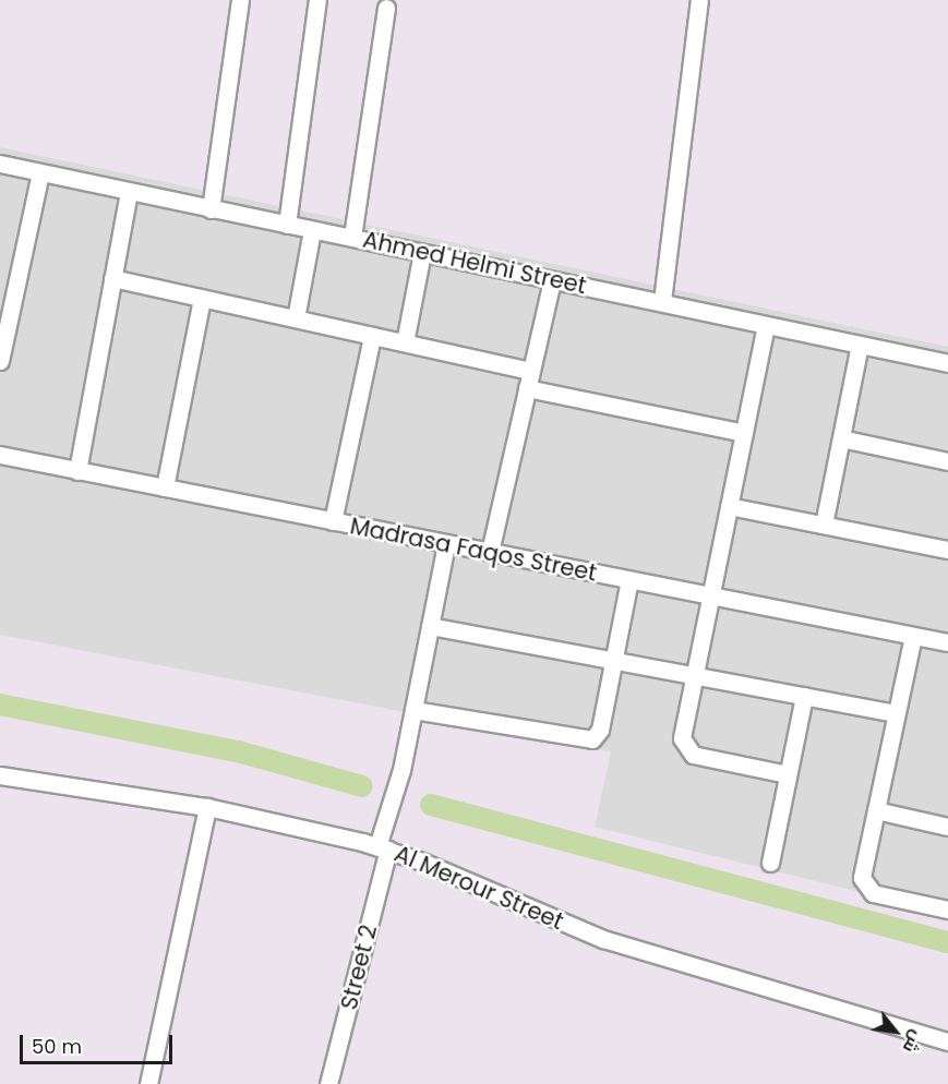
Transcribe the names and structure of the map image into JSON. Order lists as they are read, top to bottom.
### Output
{
  "streets": {
    "street": [
      "Ahmed Helmi Street",
      "Madrasa Faqos Street",
      "Al Merour Street",
      "Street 2"
    ]
  },
  "crossings": [
    ["Madrasa Faqos Street", "Street 2"],
    ["Al Merour Street", "Street 2"]
  ],
  "scale_bar": "50 m",
  "north": "bottom right"
}
